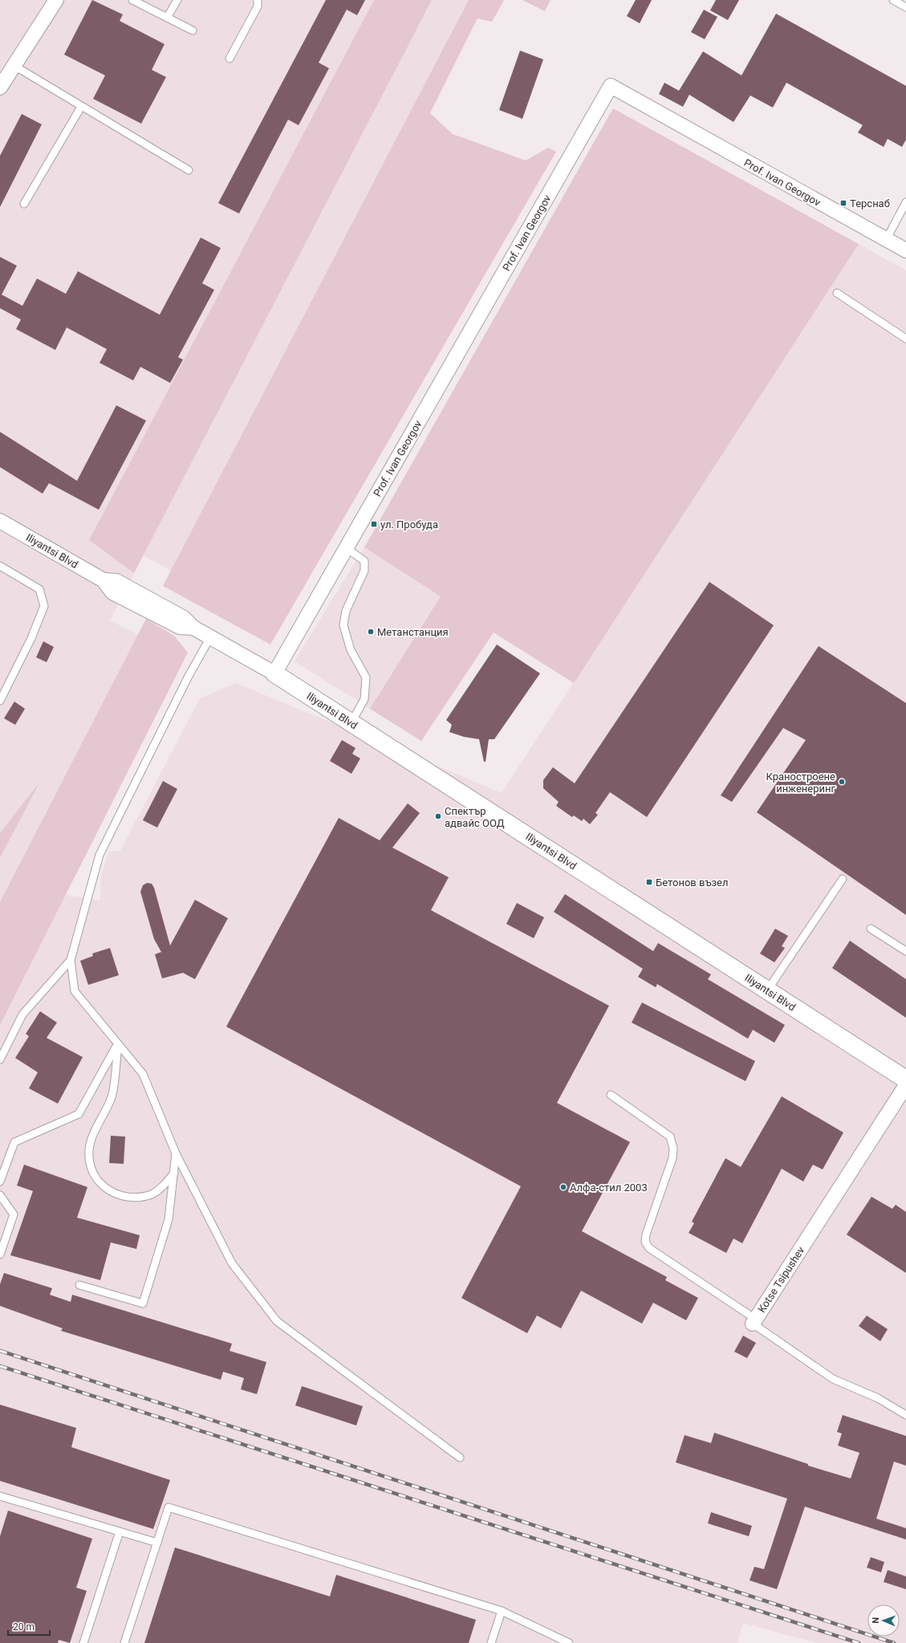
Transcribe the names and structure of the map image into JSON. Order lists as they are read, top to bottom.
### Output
{
  "streets": {
    "street": ["Prof. Ivan Georgov", "Iliyantsi Blvd", "Kotse Tsipushev"]
  },
  "crossings": [
    ["Prof. Ivan Georgov", "Iliyantsi Blvd"]
  ],
  "places": {
    "transit": ["Терснаб", "ул. Пробуда", "Бетонов възел"],
    "other": [
      "Метанстанция",
      "Краностроене инженеринг",
      "Спектър адвайс ООД",
      "Алфа-стил 2003"
    ]
  },
  "scale_bar": "20 m",
  "north": "left"
}
